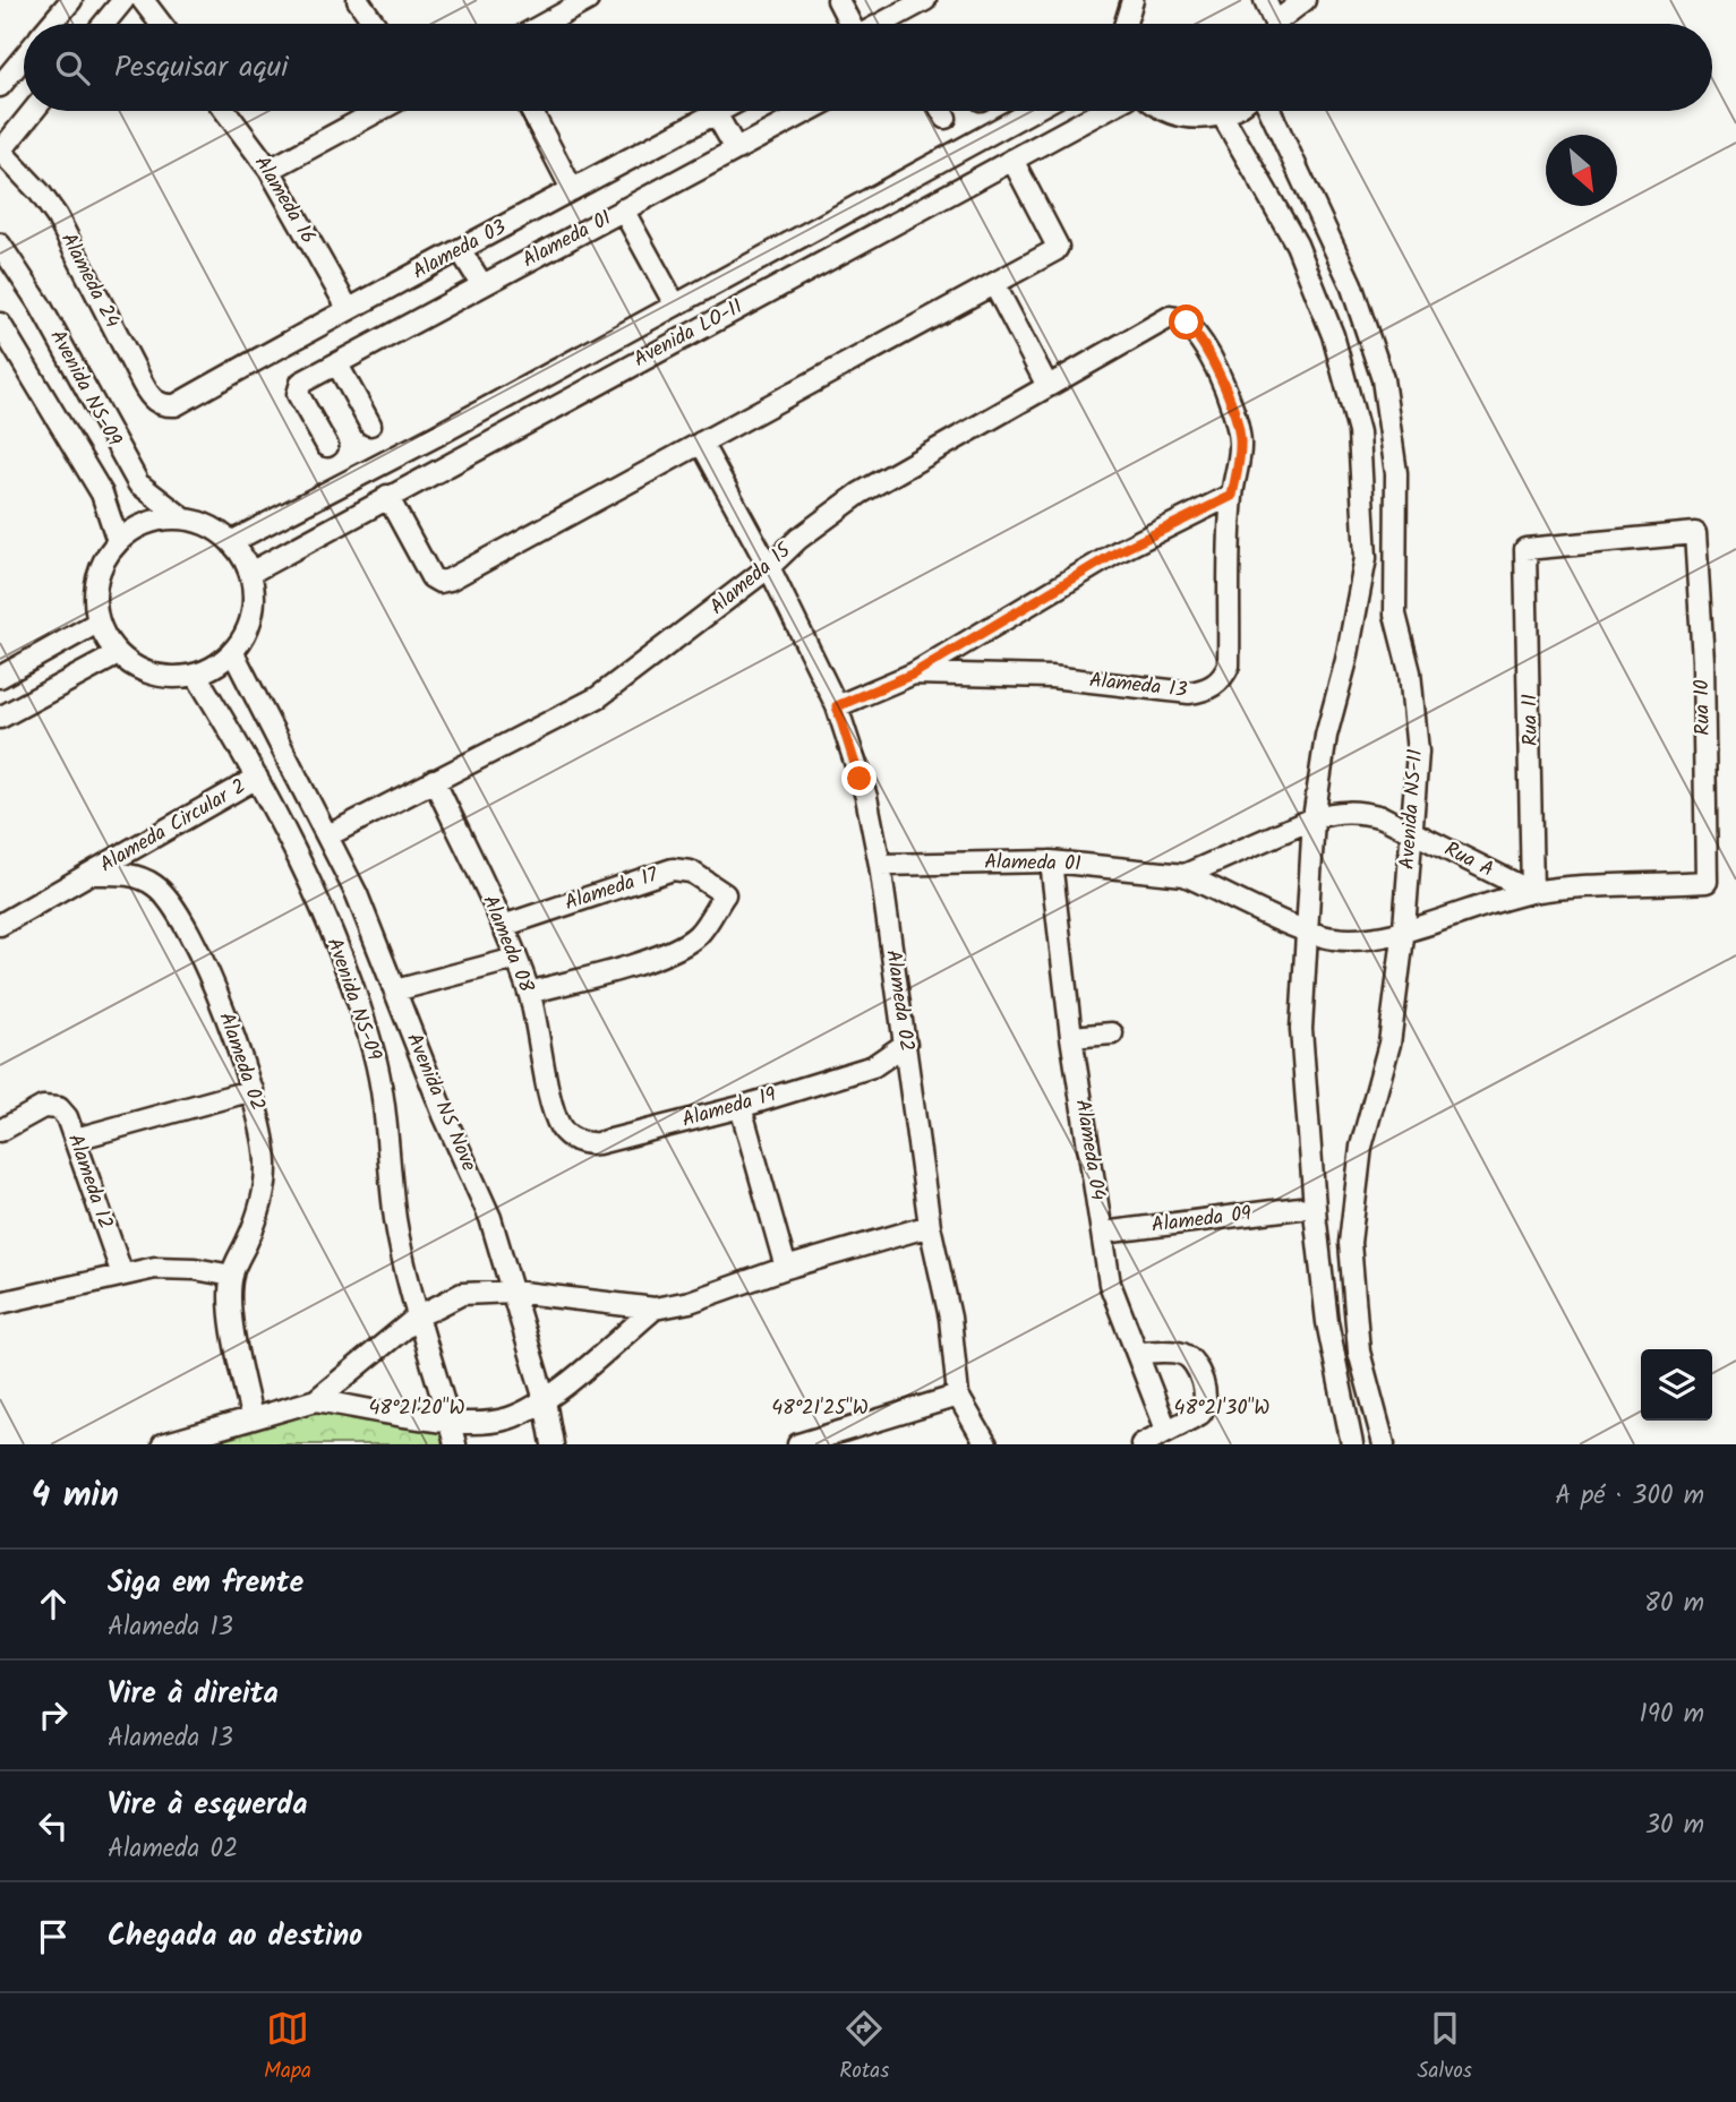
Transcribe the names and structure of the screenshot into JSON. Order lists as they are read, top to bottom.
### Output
{
  "streets": {
    "street": [
      "Alameda 16",
      "Alameda 01",
      "Alameda 03",
      "Alameda 24",
      "Avenida LO-11",
      "Avenida NS-09",
      "Alameda 15",
      "Alameda 13",
      "Rua 10",
      "Rua 11",
      "Avenida NS-11",
      "Alameda Circular 2",
      "Rua A",
      "Alameda 17",
      "Alameda 08",
      "Alameda 02",
      "Avenida NS Nove",
      "Alameda 19",
      "Alameda 04",
      "Alameda 12",
      "Alameda 09"
    ]
  },
  "crossings": [
    ["Alameda 16", "Alameda 03"],
    ["Alameda 01", "Rua A"],
    ["Alameda 01", "Alameda 02"],
    ["Alameda 01", "Alameda 04"],
    ["Alameda 03", "Alameda 24"],
    ["Avenida LO-11", "Avenida NS-09"],
    ["Avenida LO-11", "Avenida NS Nove"],
    ["Avenida NS-09", "Alameda Circular 2"],
    ["Avenida NS-09", "Avenida NS Nove"],
    ["Alameda 15", "Alameda 13"],
    ["Alameda 15", "Alameda 08"],
    ["Alameda 15", "Alameda 02"],
    ["Alameda 15", "Avenida NS Nove"],
    ["Alameda 13", "Alameda 02"],
    ["Rua 10", "Rua 11"],
    ["Rua 10", "Rua A"],
    ["Rua 11", "Rua A"],
    ["Avenida NS-11", "Rua A"],
    ["Alameda Circular 2", "Alameda 02"],
    ["Alameda 17", "Alameda 08"],
    ["Alameda 08", "Alameda 19"],
    ["Alameda 02", "Alameda 19"],
    ["Alameda 04", "Alameda 09"]
  ],
  "north": "bottom right",
  "page": {
    "search": "Pesquisar aqui",
    "heading": ["4 min", "A pé · 300 m"],
    "list": [
      ["Siga em frente", "Alameda 13", "80 m"],
      ["Vire à direita", "Alameda 13", "190 m"],
      ["Vire à esquerda", "Alameda 02", "30 m"],
      "Chegada ao destino"
    ],
    "nav": ["Mapa", "Rotas", "Salvos"]
  },
  "coordinates": ["48°21'20\"W", "48°21'25\"W", "48°21'30\"W"]
}
